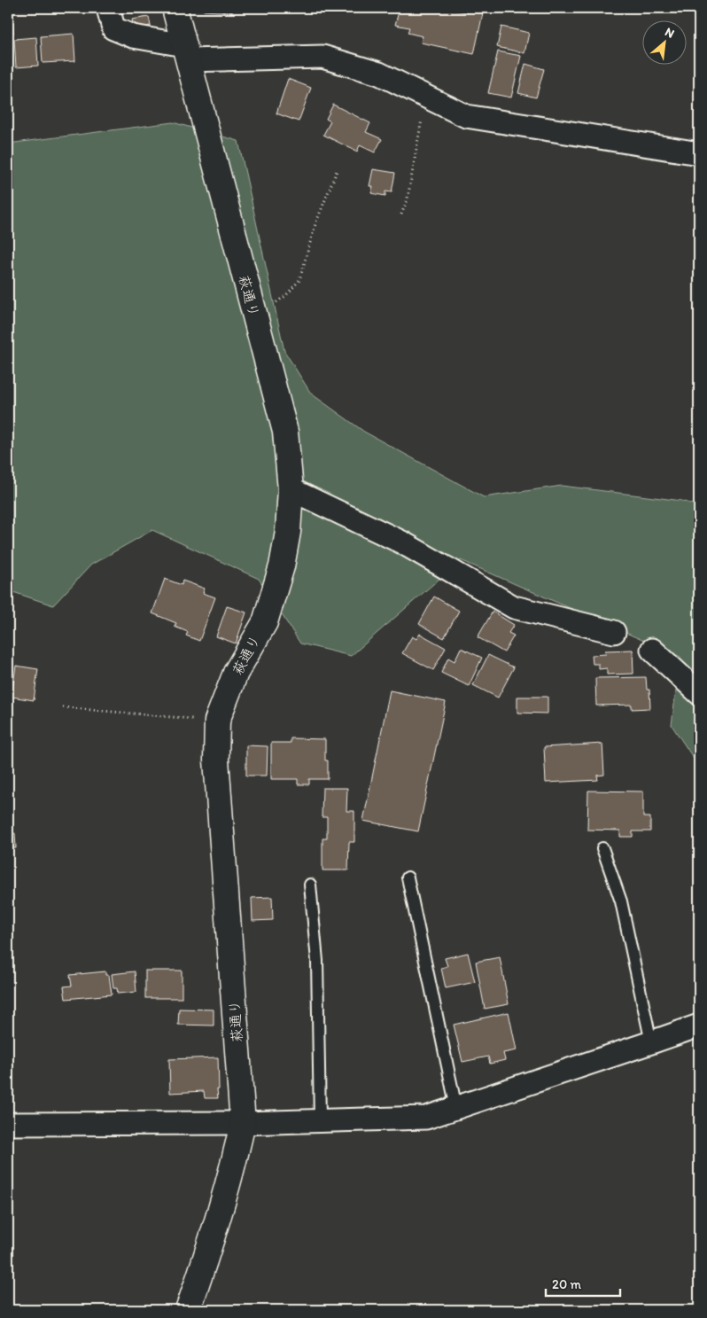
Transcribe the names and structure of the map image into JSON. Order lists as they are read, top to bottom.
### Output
{
  "streets": {
    "street": ["萩通り"]
  },
  "scale_bar": "20 m",
  "north": "top right"
}
